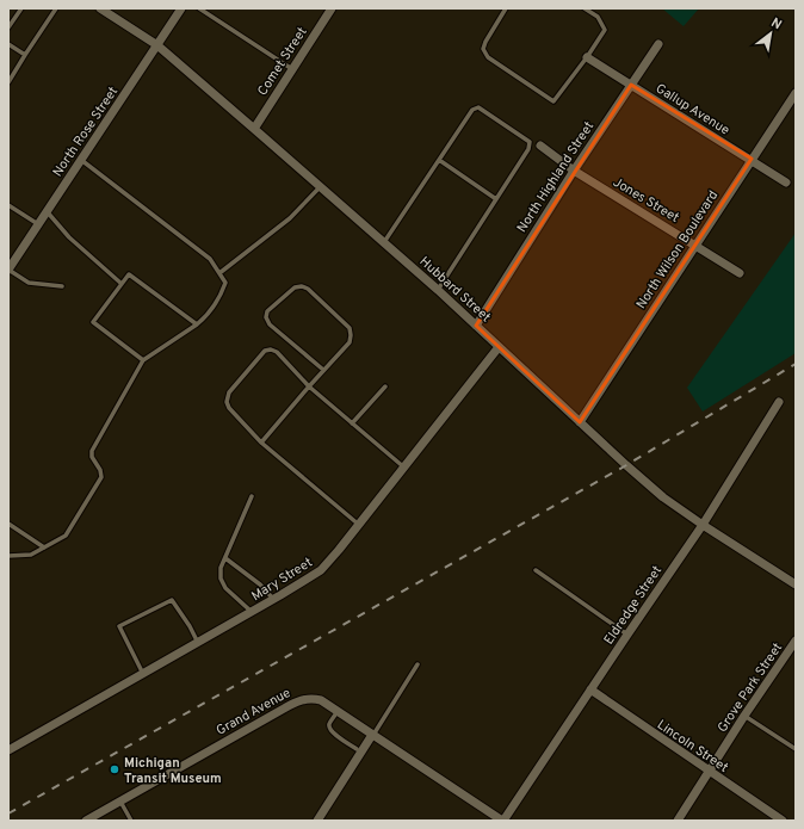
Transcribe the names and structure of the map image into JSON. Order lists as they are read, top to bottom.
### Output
{
  "streets": {
    "street": [
      "Comet Street",
      "Gallup Avenue",
      "North Rose Street",
      "North Highland Street",
      "Jones Street",
      "North Wilson Boulevard",
      "Hubbard Street",
      "Mary Street",
      "Eldredge Street",
      "Grove Park Street",
      "Grand Avenue",
      "Lincoln Street"
    ]
  },
  "crossings": [
    ["Comet Street", "Hubbard Street"],
    ["Gallup Avenue", "North Highland Street"],
    ["Gallup Avenue", "North Wilson Boulevard"],
    ["North Rose Street", "Hubbard Street"],
    ["North Highland Street", "Jones Street"],
    ["North Highland Street", "Hubbard Street"],
    ["Jones Street", "North Wilson Boulevard"],
    ["North Wilson Boulevard", "Hubbard Street"],
    ["Hubbard Street", "Mary Street"],
    ["Hubbard Street", "Eldredge Street"],
    ["Eldredge Street", "Grand Avenue"],
    ["Eldredge Street", "Lincoln Street"],
    ["Grove Park Street", "Lincoln Street"]
  ],
  "places": ["Michigan Transit Museum"],
  "north": "top right"
}
